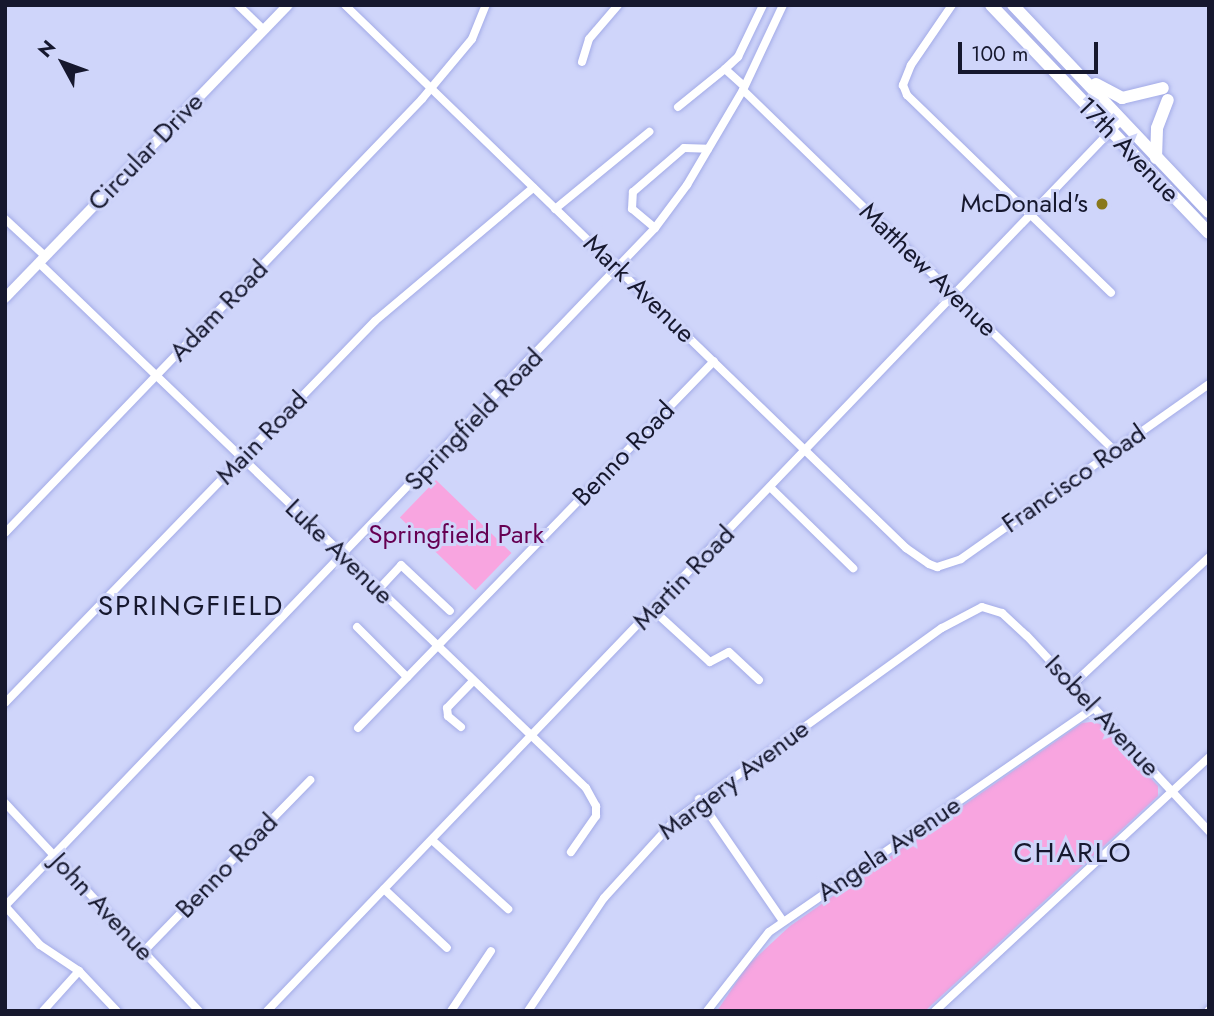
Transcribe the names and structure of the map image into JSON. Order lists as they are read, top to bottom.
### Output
{
  "streets": {
    "main road": ["17th Avenue"],
    "street": [
      "Circular Drive",
      "Matthew Avenue",
      "Mark Avenue",
      "Adam Road",
      "Springfield Road",
      "Main Road",
      "Benno Road",
      "Francisco Road",
      "Luke Avenue",
      "Martin Road",
      "Isobel Avenue",
      "Margery Avenue",
      "Angela Avenue",
      "John Avenue"
    ]
  },
  "crossings": [
    ["17th Avenue", "Martin Road"],
    ["Circular Drive", "Luke Avenue"],
    ["Matthew Avenue", "Springfield Road"],
    ["Matthew Avenue", "Francisco Road"],
    ["Matthew Avenue", "Martin Road"],
    ["Mark Avenue", "Adam Road"],
    ["Mark Avenue", "Springfield Road"],
    ["Mark Avenue", "Main Road"],
    ["Mark Avenue", "Benno Road"],
    ["Mark Avenue", "Francisco Road"],
    ["Mark Avenue", "Martin Road"],
    ["Adam Road", "Luke Avenue"],
    ["Springfield Road", "Luke Avenue"],
    ["Springfield Road", "John Avenue"],
    ["Main Road", "Luke Avenue"],
    ["Benno Road", "Luke Avenue"],
    ["Benno Road", "John Avenue"],
    ["Luke Avenue", "Martin Road"],
    ["Isobel Avenue", "Margery Avenue"],
    ["Isobel Avenue", "Angela Avenue"]
  ],
  "districts": ["SPRINGFIELD", "CHARLO"],
  "parks": ["Springfield Park"],
  "places": ["McDonald's"],
  "scale_bar": "100 m",
  "north": "top left"
}
